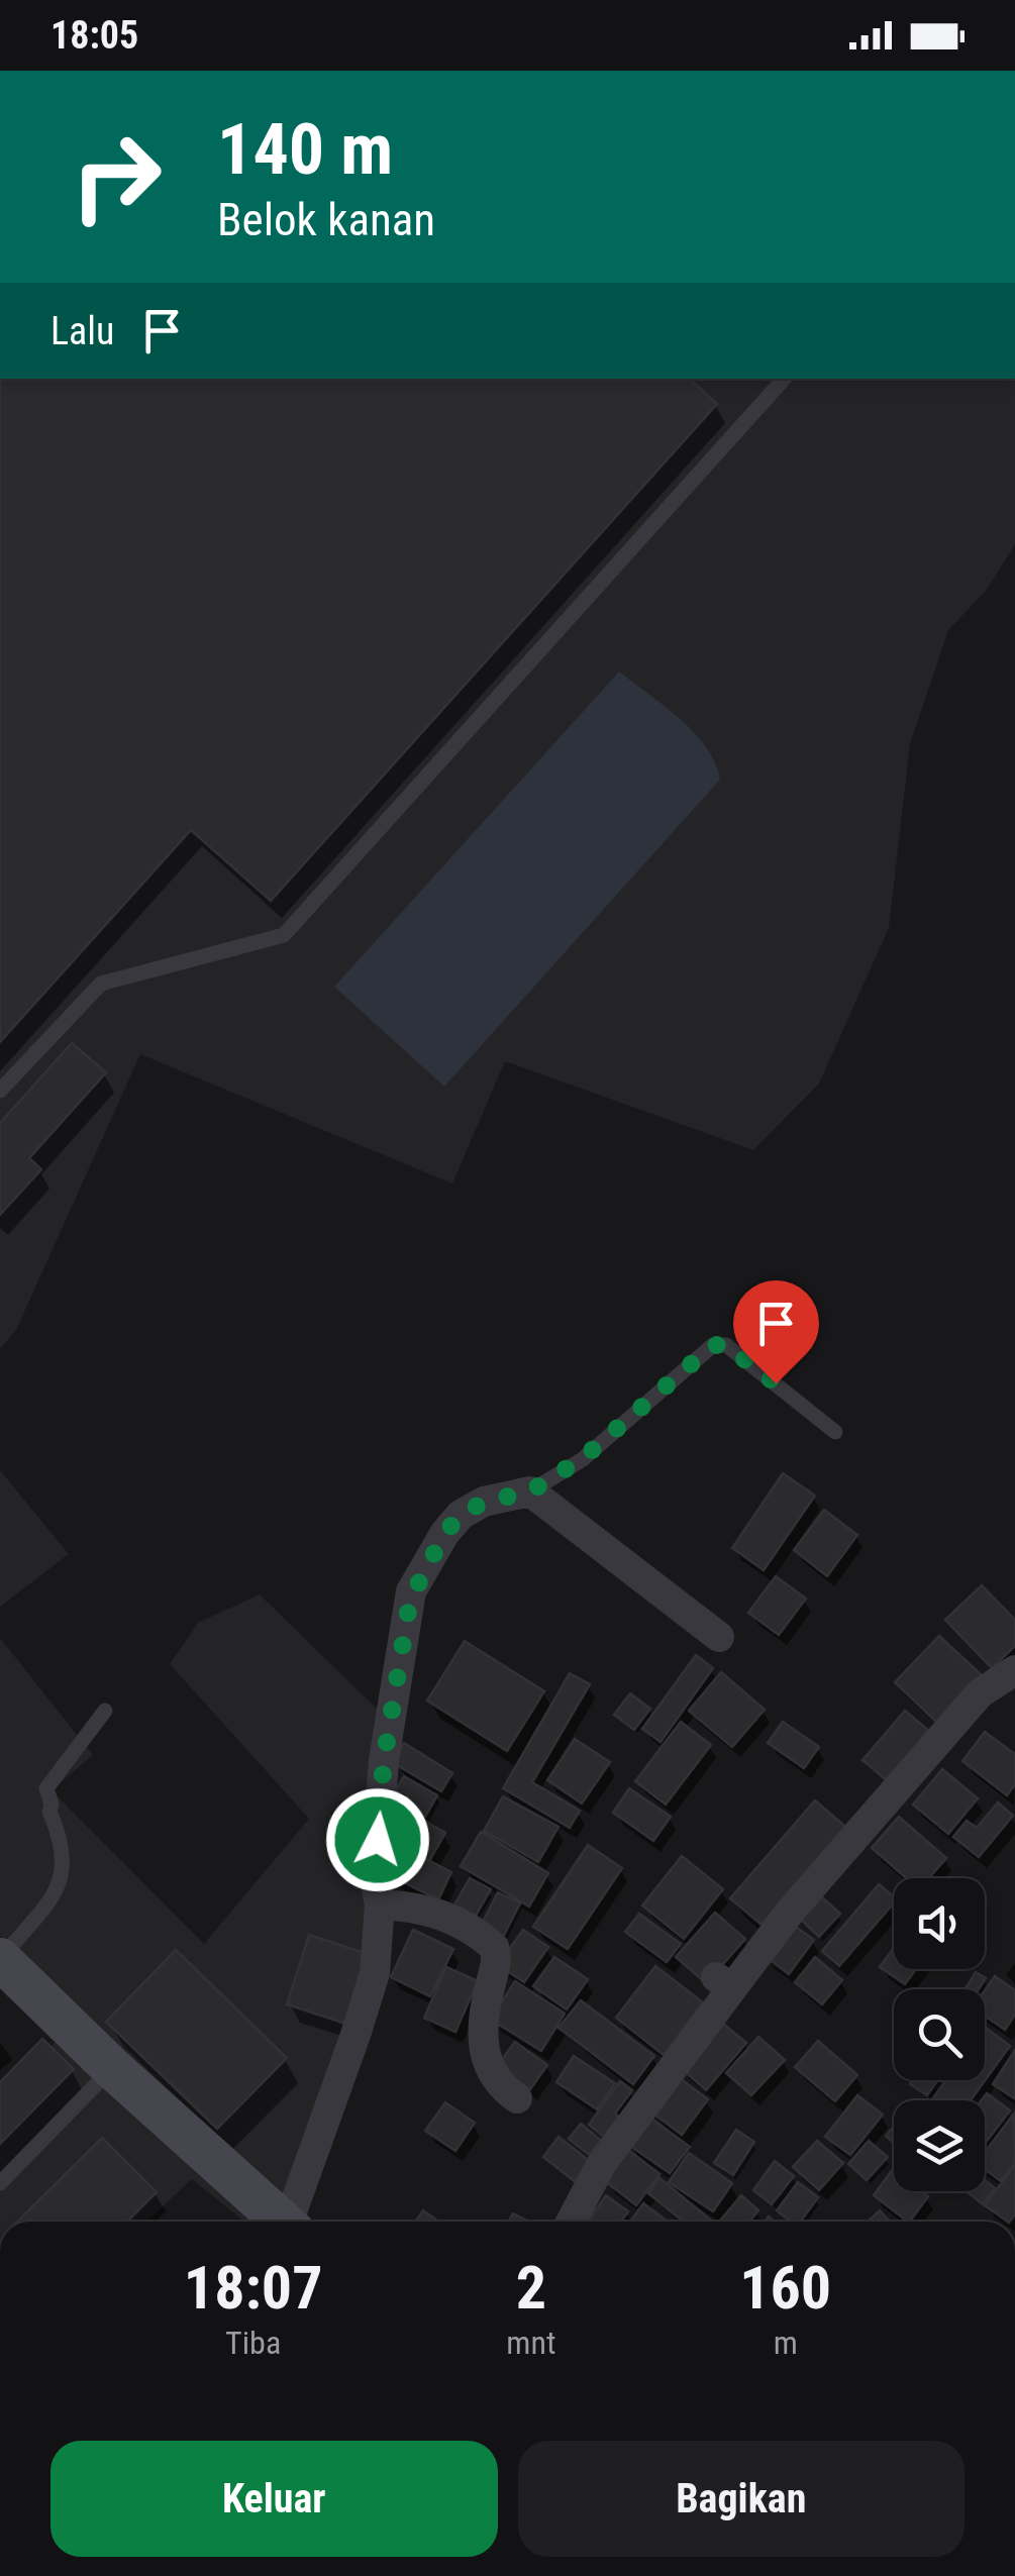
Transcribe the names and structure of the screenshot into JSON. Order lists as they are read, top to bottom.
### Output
{
  "page": {
    "status": "18:05",
    "turn": ["140 m", "Belok kanan"],
    "then": "Lalu",
    "eta": [
      "18:07",
      "Tiba",
      "2",
      "mnt",
      "160",
      "m"
    ],
    "buttons": ["Keluar", "Bagikan"]
  }
}
